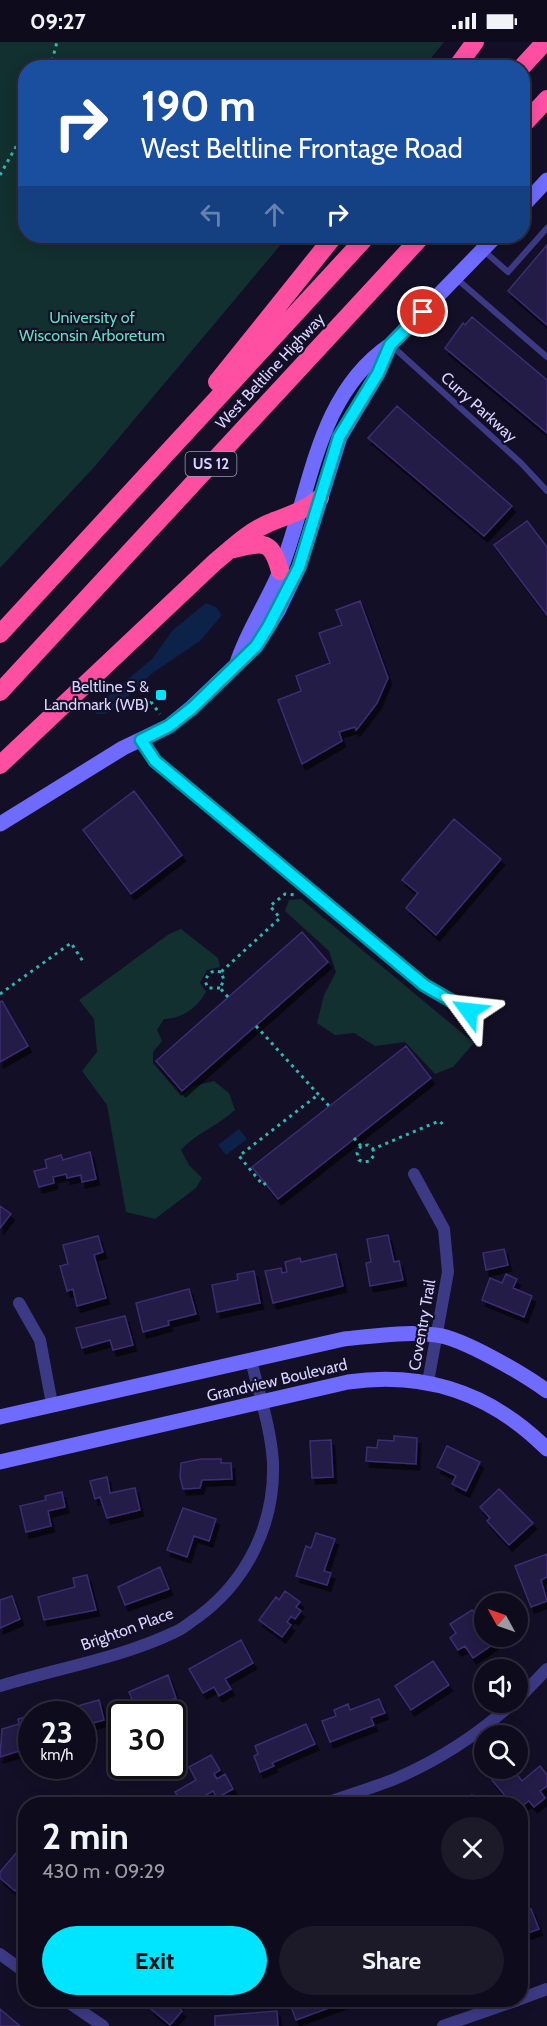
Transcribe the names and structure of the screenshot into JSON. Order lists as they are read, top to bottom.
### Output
{
  "streets": {
    "highway": ["West Beltline Highway", "US 12"],
    "street": ["Coventry Trail", "Grandview Boulevard", "Brighton Place"],
    "lane": ["Curry Parkway"]
  },
  "crossings": [
    ["Coventry Trail", "Grandview Boulevard"],
    ["Grandview Boulevard", "Brighton Place"]
  ],
  "parks": ["University of Wisconsin Arboretum"],
  "places": {
    "transit": ["Beltline S & Landmark (WB)"]
  },
  "north": "top left",
  "page": {
    "status": "09:27",
    "turn": ["190 m", "West Beltline Frontage Road"],
    "speed": "23 km/h",
    "limit": "30",
    "heading": ["2 min", "430 m · 09:29"],
    "buttons": ["Exit", "Share"]
  }
}
